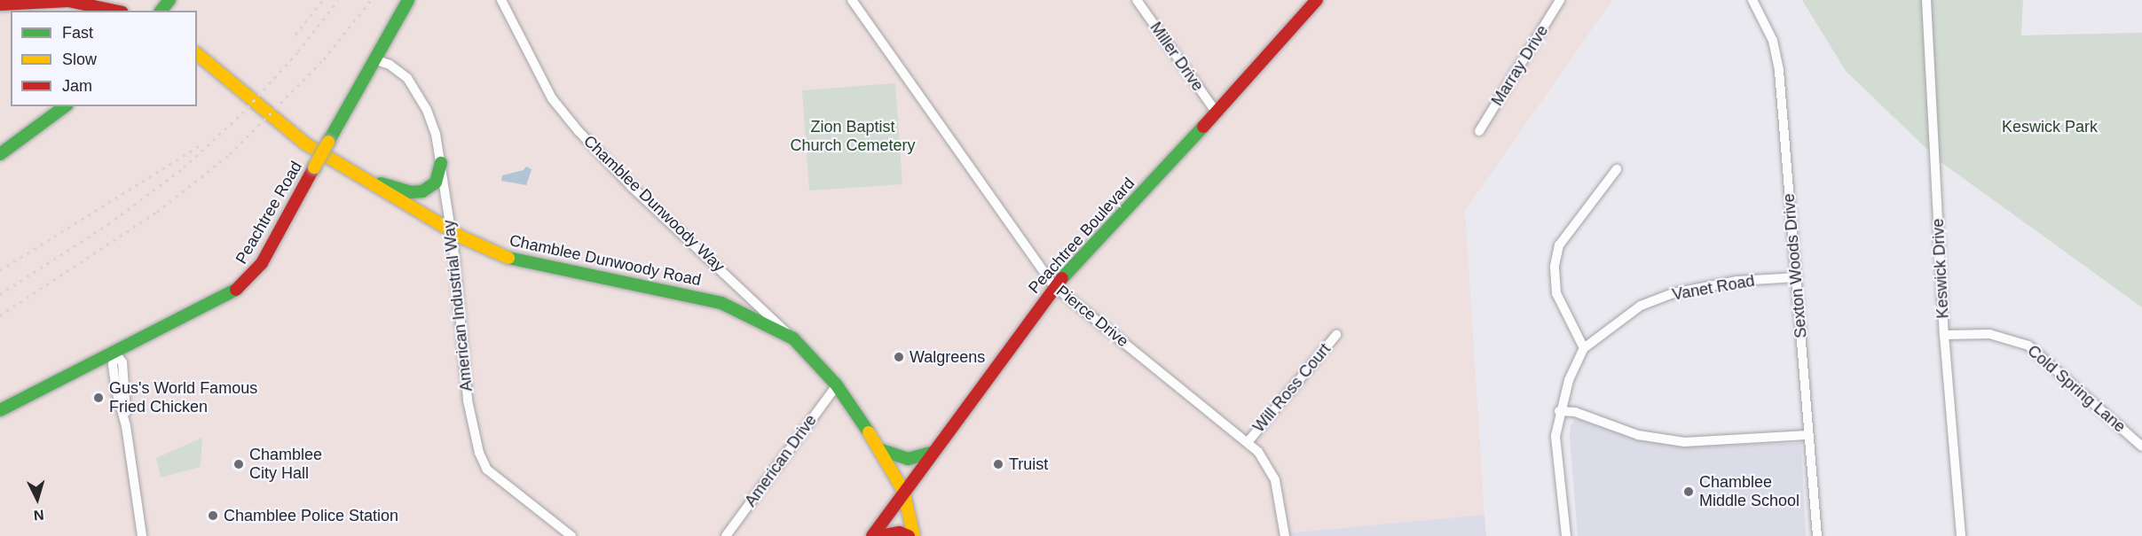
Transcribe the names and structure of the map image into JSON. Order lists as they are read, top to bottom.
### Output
{
  "streets": {
    "main road": ["Peachtree Road", "Peachtree Boulevard", "Chamblee Dunwoody Road"],
    "street": [
      "Miller Drive",
      "Marray Drive",
      "Chamblee Dunwoody Way",
      "Sexton Woods Drive",
      "Keswick Drive",
      "Vanet Road",
      "American Industrial Way",
      "Pierce Drive",
      "Will Ross Court",
      "Cold Spring Lane",
      "American Drive"
    ]
  },
  "crossings": [
    ["Miller Drive", "Peachtree Boulevard"],
    ["Chamblee Dunwoody Way", "Chamblee Dunwoody Road"],
    ["Peachtree Road", "American Industrial Way"],
    ["Peachtree Boulevard", "Chamblee Dunwoody Road"],
    ["Peachtree Boulevard", "Pierce Drive"],
    ["Chamblee Dunwoody Road", "American Industrial Way"],
    ["Chamblee Dunwoody Road", "American Drive"],
    ["Sexton Woods Drive", "Vanet Road"],
    ["Keswick Drive", "Cold Spring Lane"],
    ["Pierce Drive", "Will Ross Court"]
  ],
  "parks": ["Keswick Park", "Zion Baptist Church Cemetery"],
  "places": [
    "Walgreens",
    "Gus's World Famous Fried Chicken",
    "Chamblee City Hall",
    "Truist",
    "Chamblee Middle School",
    "Chamblee Police Station"
  ],
  "legend": ["Fast", "Slow", "Jam"],
  "north": "bottom"
}
